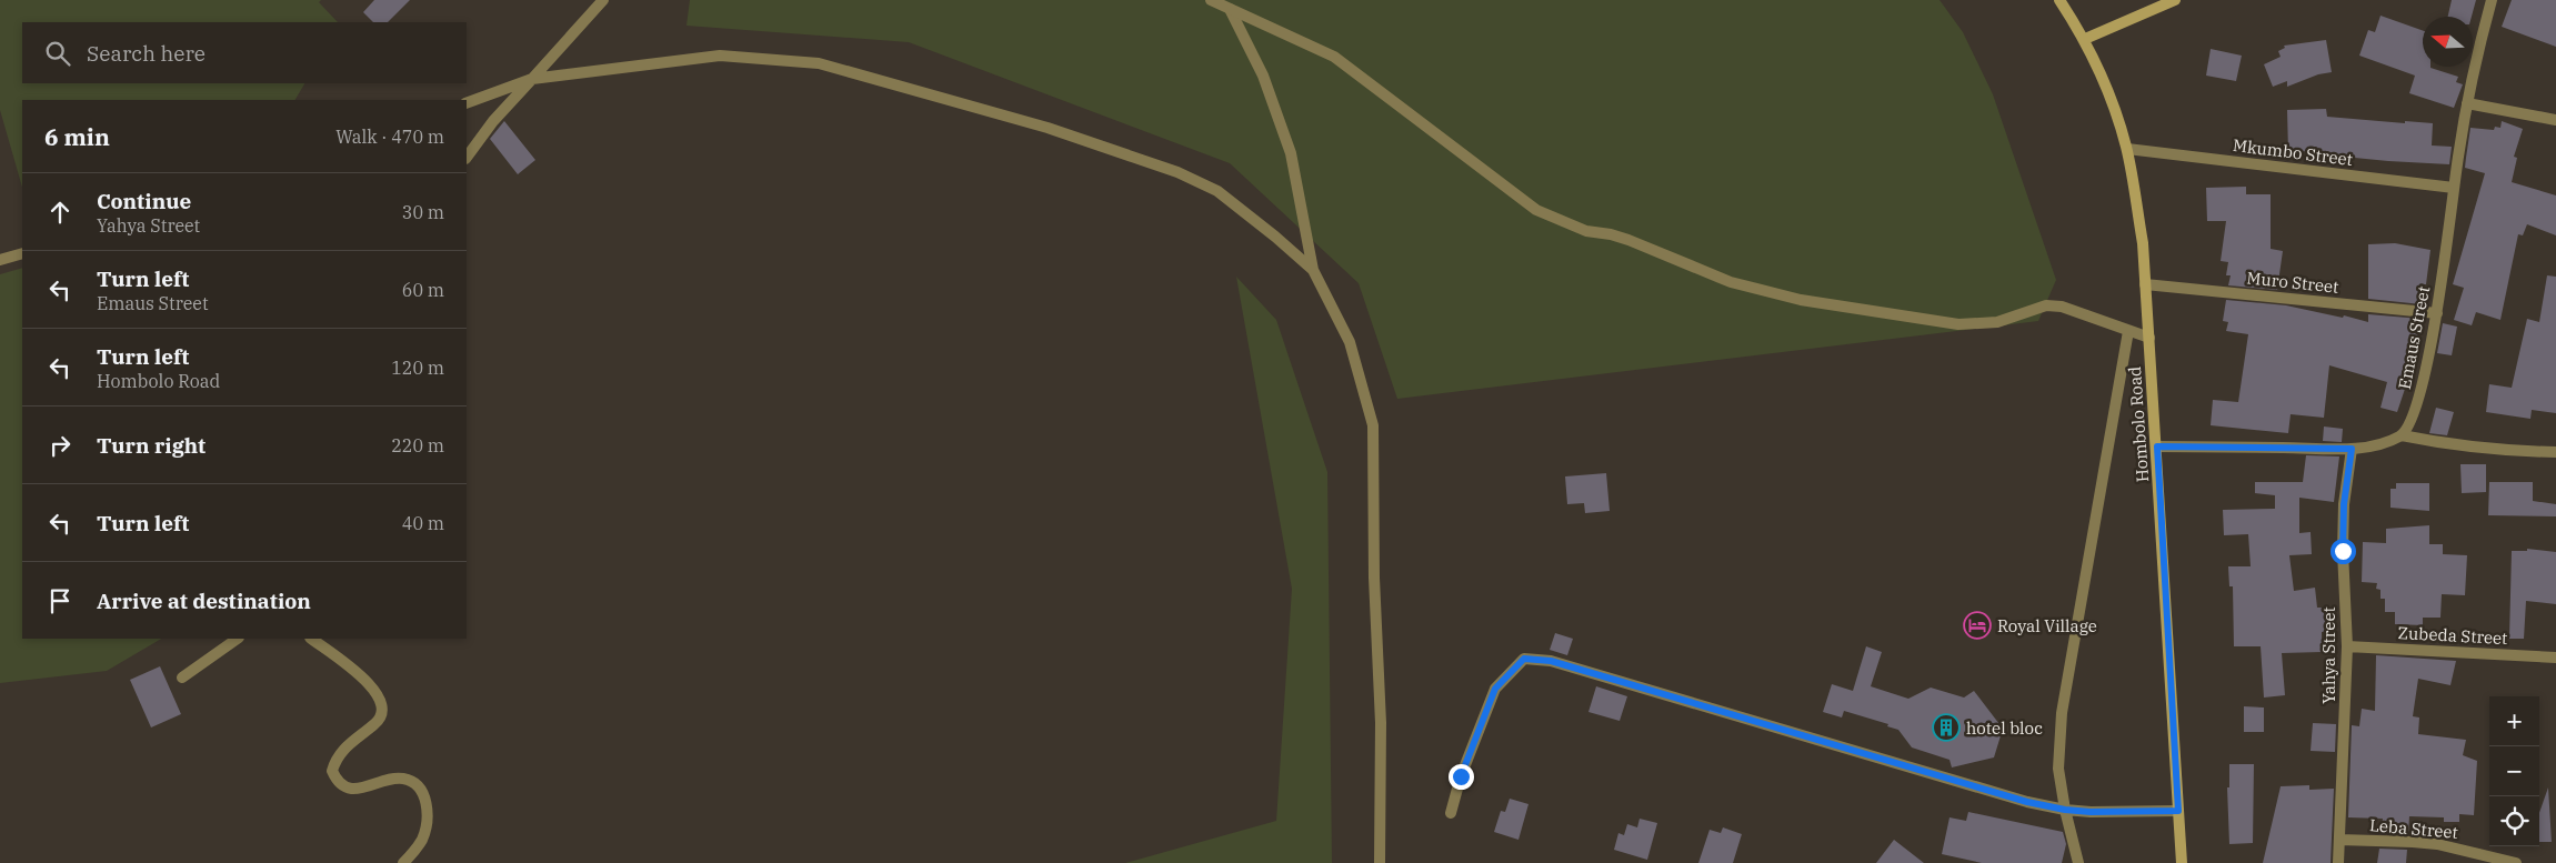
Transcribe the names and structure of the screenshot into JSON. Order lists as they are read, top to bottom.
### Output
{
  "streets": {
    "street": [
      "Mkumbo Street",
      "Muro Street",
      "Emaus Street",
      "Hombolo Road",
      "Zubeda Street",
      "Yahya Street",
      "Leba Street"
    ]
  },
  "crossings": [
    ["Mkumbo Street", "Emaus Street"],
    ["Mkumbo Street", "Hombolo Road"],
    ["Muro Street", "Emaus Street"],
    ["Muro Street", "Hombolo Road"],
    ["Zubeda Street", "Yahya Street"],
    ["Yahya Street", "Leba Street"]
  ],
  "places": {
    "hotel": ["Royal Village"],
    "building": ["hotel bloc"]
  },
  "north": "left",
  "page": {
    "search": "Search here",
    "heading": ["6 min", "Walk · 470 m"],
    "list": [
      ["Continue", "Yahya Street", "30 m"],
      ["Turn left", "Emaus Street", "60 m"],
      ["Turn left", "Hombolo Road", "120 m"],
      ["Turn right", "220 m"],
      ["Turn left", "40 m"],
      "Arrive at destination"
    ],
    "map_buttons": ["+", "−"]
  }
}
